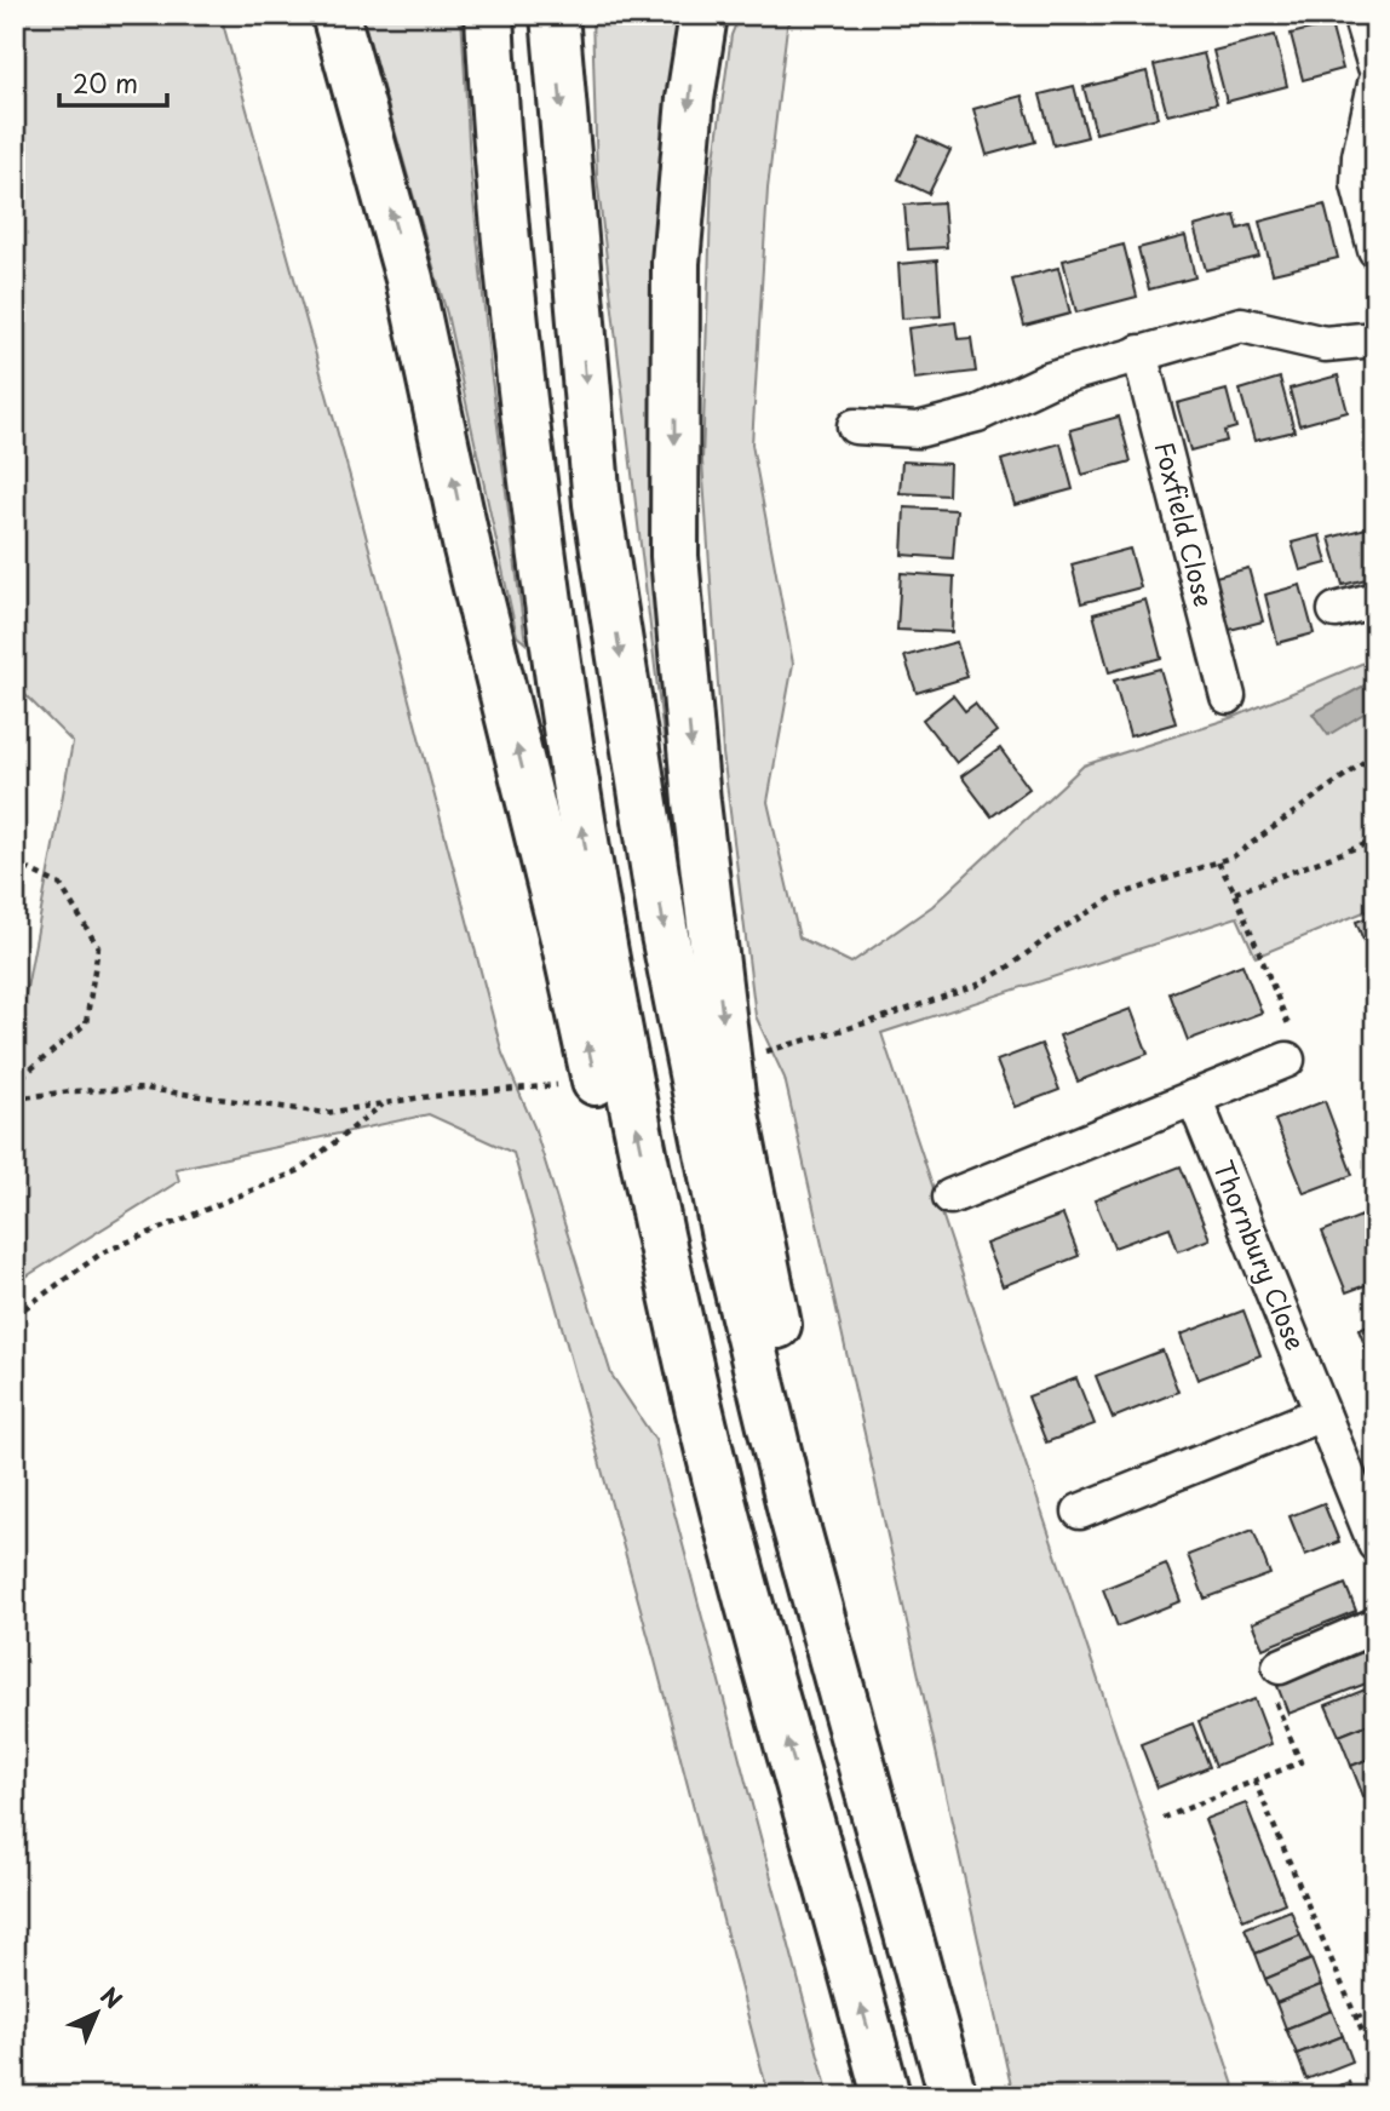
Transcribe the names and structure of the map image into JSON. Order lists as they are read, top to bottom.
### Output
{
  "streets": {
    "street": ["Foxfield Close", "Thornbury Close"]
  },
  "scale_bar": "20 m",
  "north": "top right"
}
